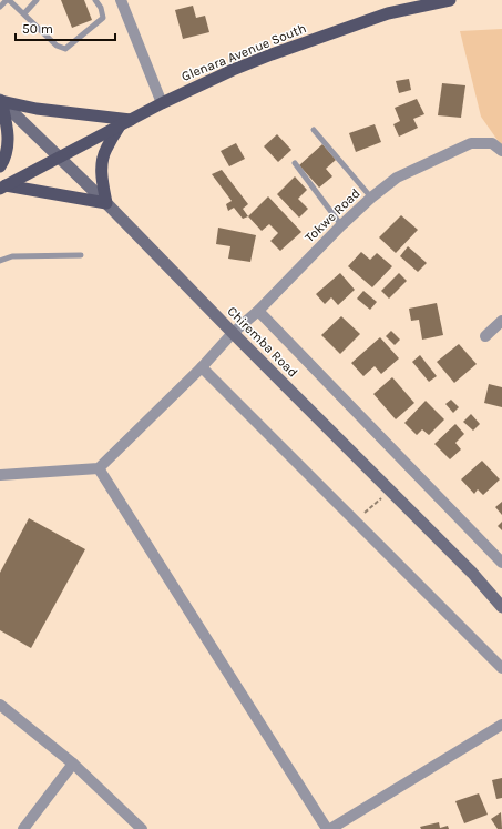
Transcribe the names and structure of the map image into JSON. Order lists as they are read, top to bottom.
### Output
{
  "streets": {
    "main road": ["Glenara Avenue South", "Chiremba Road"],
    "street": ["Tokwe Road"]
  },
  "crossings": [
    ["Glenara Avenue South", "Chiremba Road"],
    ["Tokwe Road", "Chiremba Road"]
  ],
  "scale_bar": "50 m"
}
